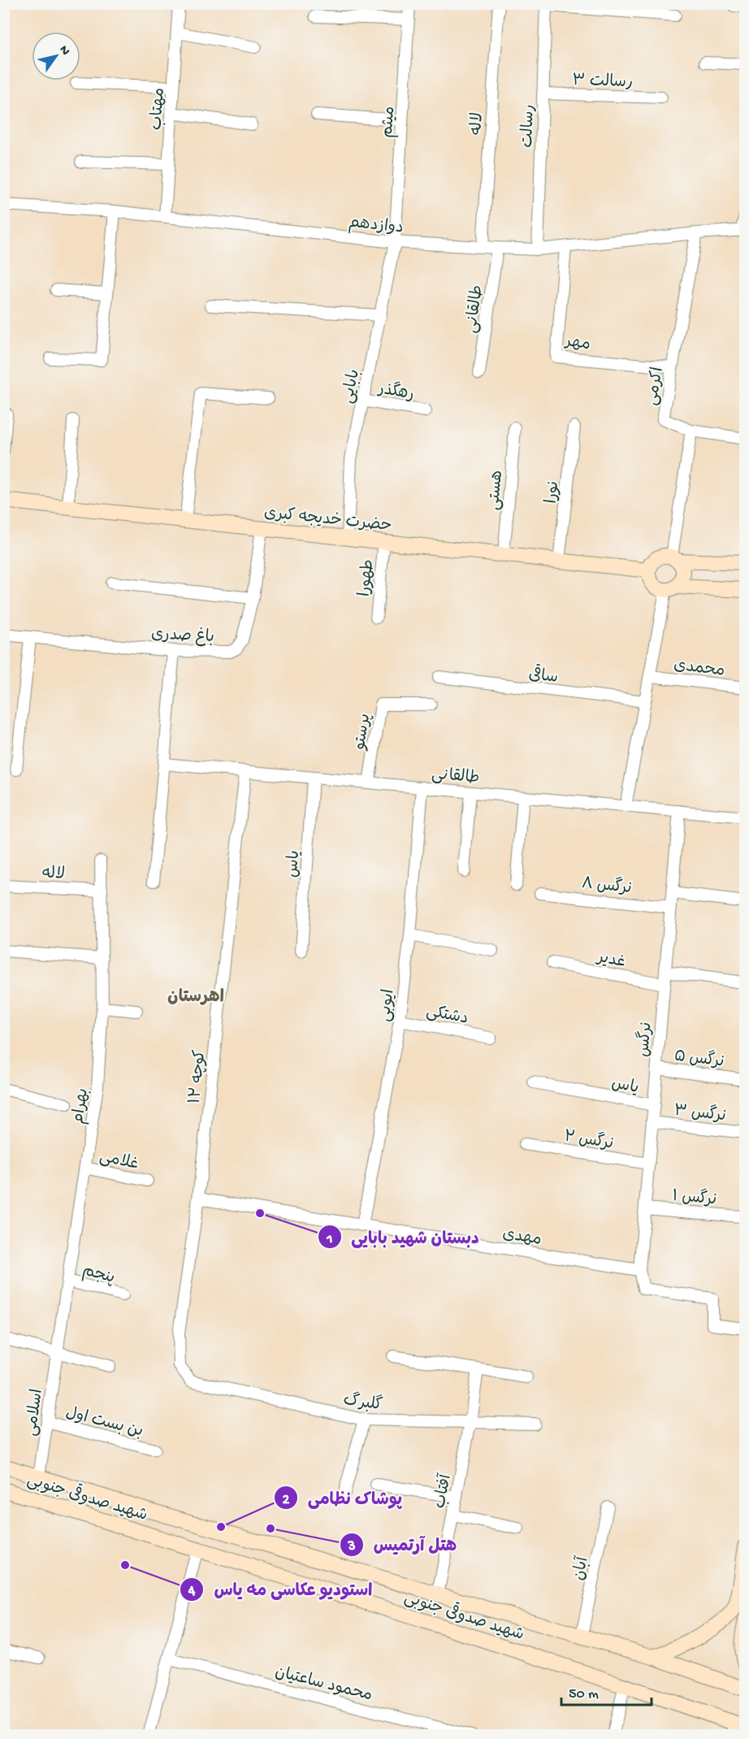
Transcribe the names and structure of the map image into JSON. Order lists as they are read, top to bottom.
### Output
{
  "streets": {
    "main road": ["حضرت خدیجه کبری", "شهید صدوقی جنوبی"],
    "street": [
      "رسالت ۳",
      "مهتاب",
      "میثم",
      "لاله",
      "رسالت",
      "دوازدهم",
      "طالقانی",
      "مهر",
      "بابایی",
      "اکرمی",
      "رهگذر",
      "هستی",
      "نورا",
      "طهورا",
      "باغ صدری",
      "محمدی",
      "ساقی",
      "پرستو",
      "یاس",
      "نرگس ۸",
      "غدیر",
      "ایوبی",
      "دشتکی",
      "نرگس",
      "نرگس ۵",
      "کوچه ۱۲",
      "بهرام",
      "نرگس ۳",
      "نرگس ۲",
      "غلامی",
      "نرگس ۱",
      "مهدی",
      "پنجم",
      "گلبرگ",
      "اسلامی",
      "بن بست اول",
      "آفتاب",
      "آبان",
      "محمود ساعتیان"
    ]
  },
  "crossings": [
    ["رسالت ۳", "رسالت"],
    ["مهتاب", "دوازدهم"],
    ["میثم", "دوازدهم"],
    ["میثم", "بابایی"],
    ["لاله", "دوازدهم"],
    ["لاله", "بهرام"],
    ["رسالت", "دوازدهم"],
    ["دوازدهم", "طالقانی"],
    ["دوازدهم", "مهر"],
    ["دوازدهم", "بابایی"],
    ["دوازدهم", "اکرمی"],
    ["طالقانی", "پرستو"],
    ["طالقانی", "یاس"],
    ["طالقانی", "ایوبی"],
    ["طالقانی", "نرگس"],
    ["طالقانی", "کوچه ۱۲"],
    ["مهر", "اکرمی"],
    ["بابایی", "رهگذر"],
    ["بابایی", "حضرت خدیجه کبری"],
    ["هستی", "حضرت خدیجه کبری"],
    ["نورا", "حضرت خدیجه کبری"],
    ["حضرت خدیجه کبری", "طهورا"],
    ["حضرت خدیجه کبری", "باغ صدری"],
    ["یاس", "نرگس"],
    ["نرگس ۸", "نرگس"],
    ["غدیر", "نرگس"],
    ["ایوبی", "دشتکی"],
    ["ایوبی", "مهدی"],
    ["نرگس", "نرگس ۵"],
    ["نرگس", "نرگس ۳"],
    ["نرگس", "نرگس ۲"],
    ["نرگس", "نرگس ۱"],
    ["نرگس", "مهدی"],
    ["کوچه ۱۲", "مهدی"],
    ["کوچه ۱۲", "گلبرگ"],
    ["بهرام", "غلامی"],
    ["بهرام", "پنجم"],
    ["بهرام", "اسلامی"],
    ["گلبرگ", "آفتاب"],
    ["اسلامی", "بن بست اول"],
    ["اسلامی", "شهید صدوقی جنوبی"],
    ["آفتاب", "شهید صدوقی جنوبی"],
    ["شهید صدوقی جنوبی", "آبان"]
  ],
  "districts": ["اهرستان"],
  "places": [
    "دبستان شهید بابایی",
    "پوشاک نظامی",
    "هتل آرتمیس",
    "استودیو عکاسی مه یاس"
  ],
  "scale_bar": "50 m",
  "north": "top right"
}
